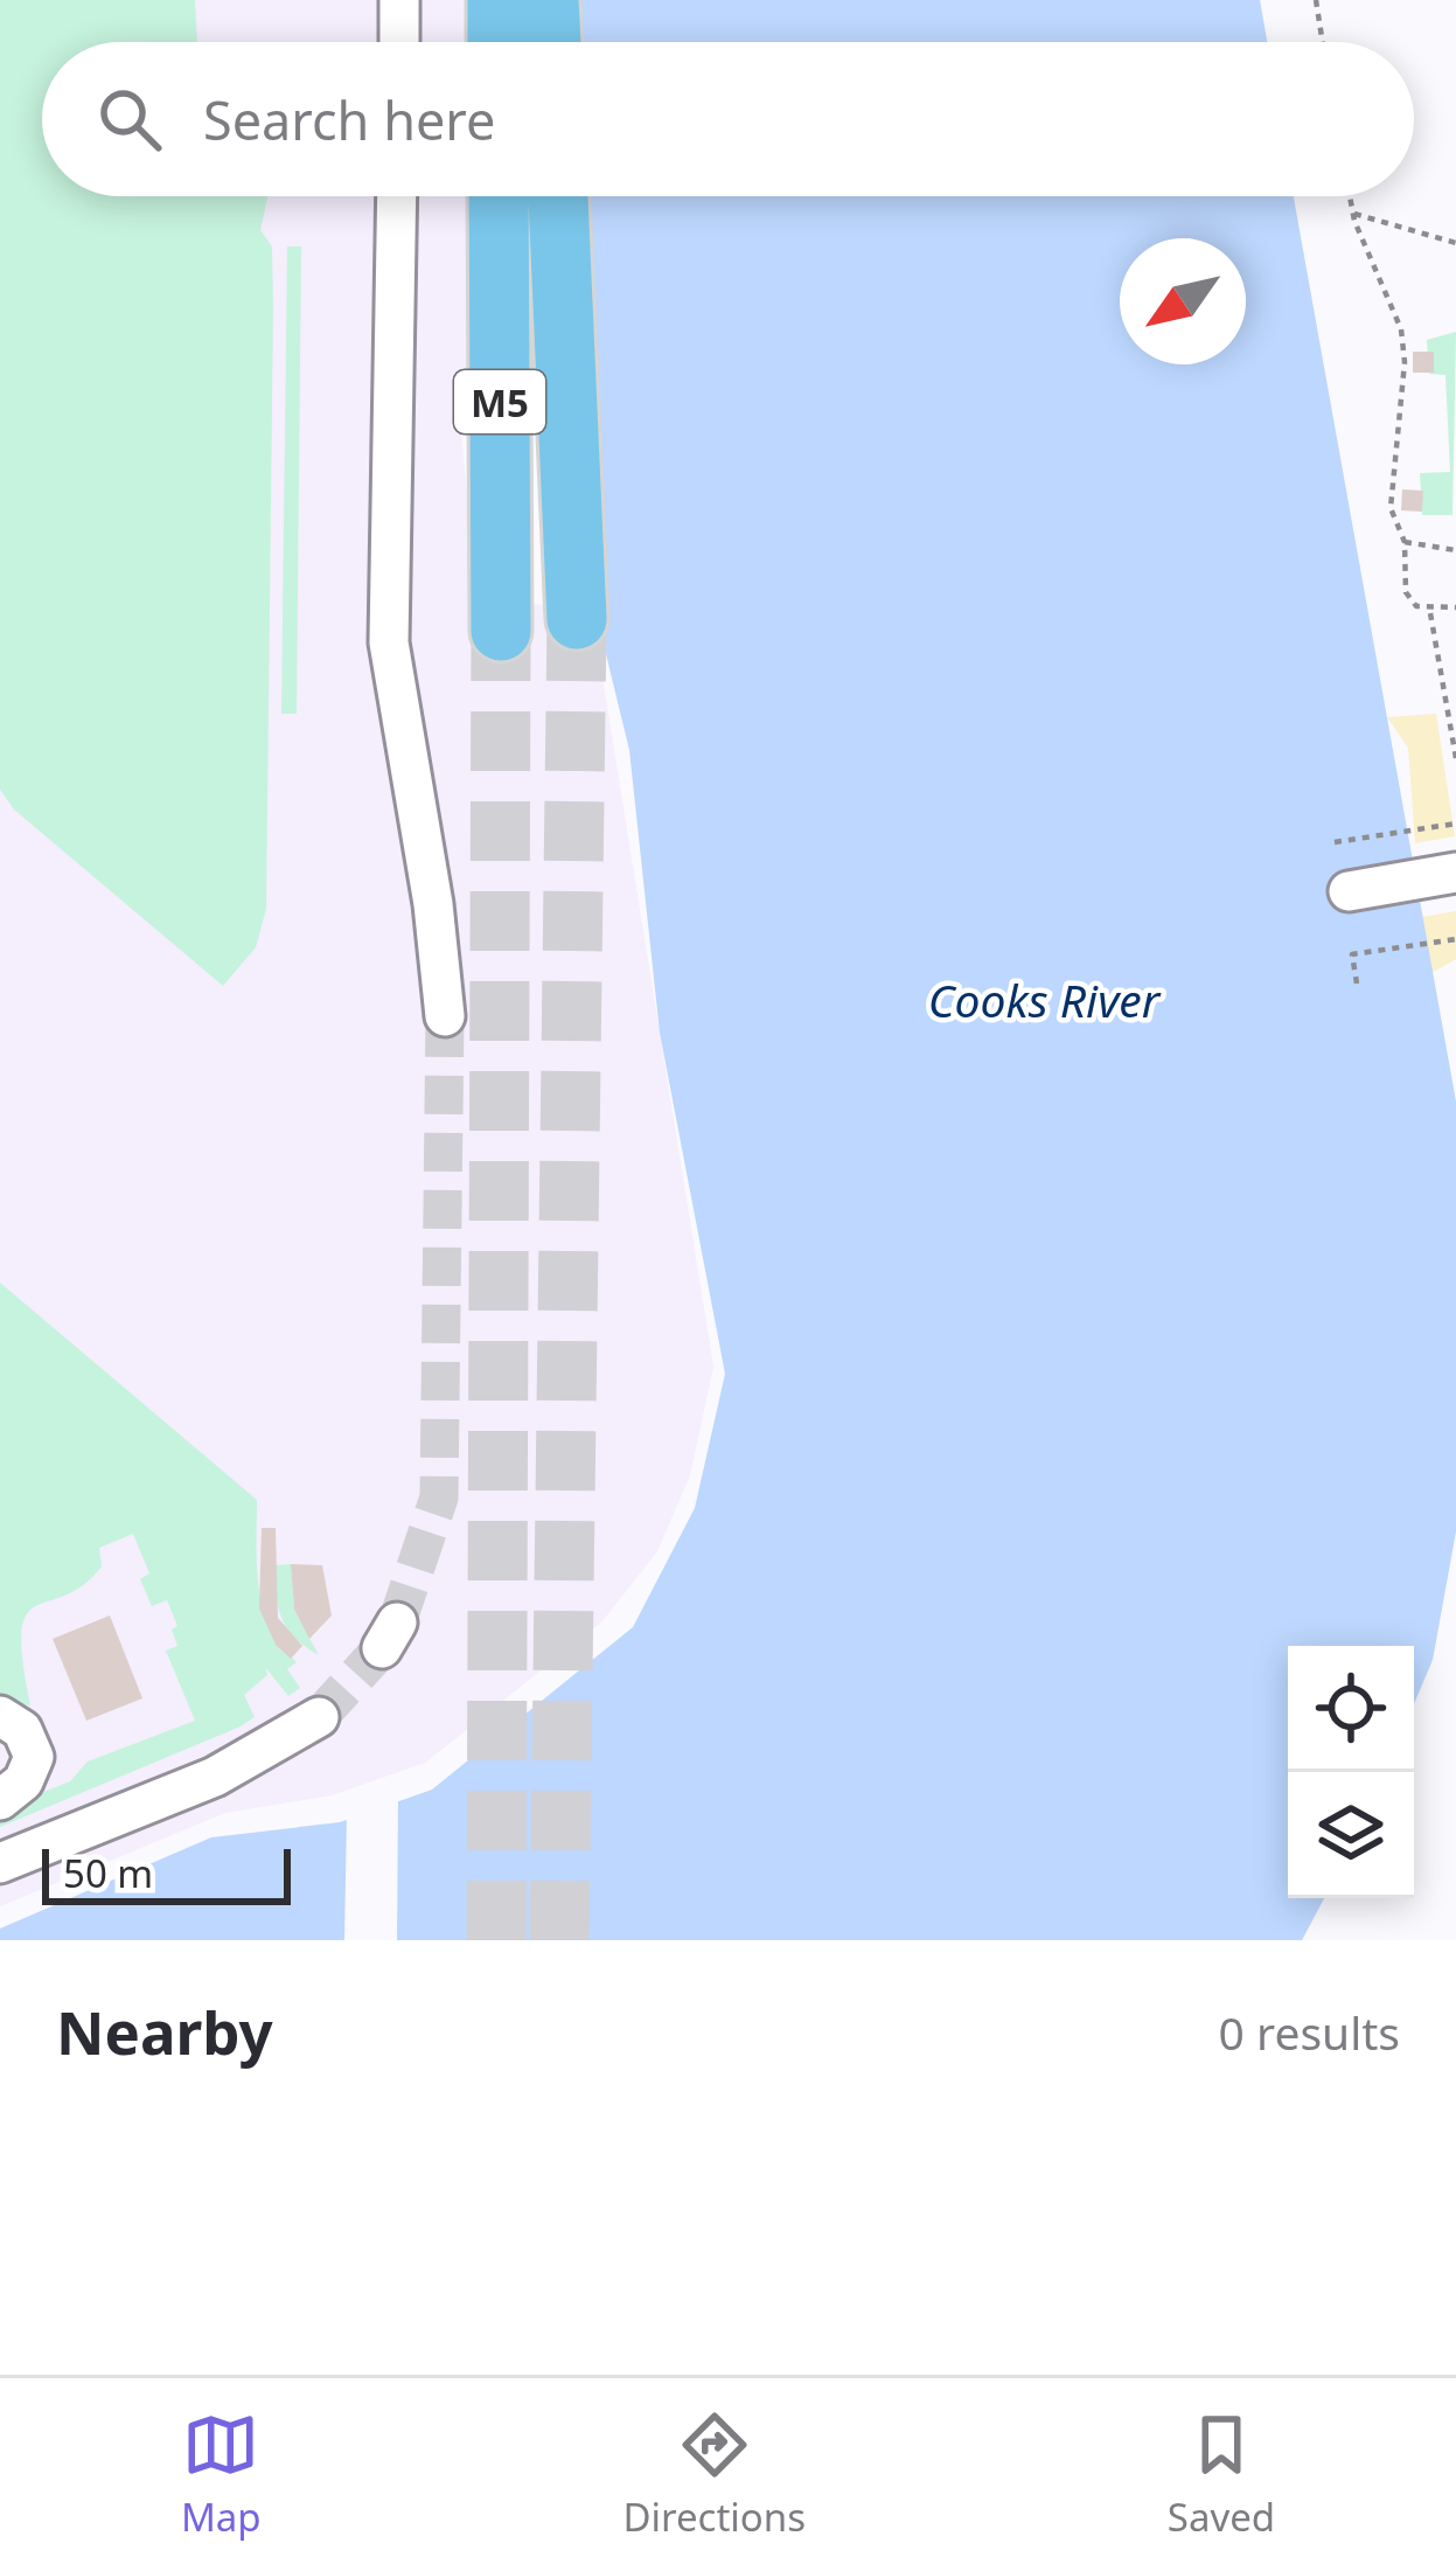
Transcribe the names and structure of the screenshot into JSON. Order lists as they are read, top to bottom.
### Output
{
  "streets": {
    "highway": ["M5"]
  },
  "water": ["Cooks River"],
  "scale_bar": "50 m",
  "north": "bottom left",
  "page": {
    "search": "Search here",
    "scale": "50 m",
    "heading": ["Nearby", "0 results"],
    "nav": ["Map", "Directions", "Saved"]
  }
}
